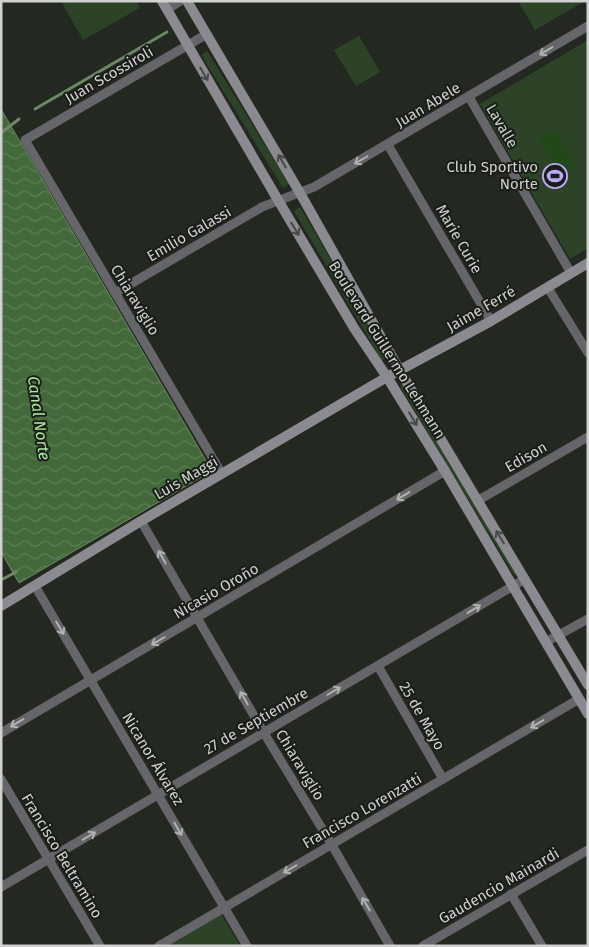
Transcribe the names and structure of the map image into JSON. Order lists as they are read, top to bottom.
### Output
{
  "streets": {
    "main road": ["Jaime Ferré", "Boulevard Guillermo Lehmann", "Luis Maggi"],
    "street": [
      "Juan Scossiroli",
      "Juan Abele",
      "Lavalle",
      "Emilio Galassi",
      "Marie Curie",
      "Chiaraviglio",
      "Edison",
      "Nicasio Oroño",
      "25 de Mayo",
      "27 de Septiembre",
      "Nicanor Álvarez",
      "Francisco Lorenzatti",
      "Francisco Beltramino",
      "Gaudencio Mainardi"
    ]
  },
  "crossings": [
    ["Juan Scossiroli", "Chiaraviglio"],
    ["Juan Scossiroli", "Boulevard Guillermo Lehmann"],
    ["Juan Abele", "Lavalle"],
    ["Juan Abele", "Emilio Galassi"],
    ["Juan Abele", "Marie Curie"],
    ["Juan Abele", "Boulevard Guillermo Lehmann"],
    ["Lavalle", "Jaime Ferré"],
    ["Emilio Galassi", "Chiaraviglio"],
    ["Emilio Galassi", "Boulevard Guillermo Lehmann"],
    ["Marie Curie", "Jaime Ferré"],
    ["Chiaraviglio", "Luis Maggi"],
    ["Chiaraviglio", "Nicasio Oroño"],
    ["Chiaraviglio", "27 de Septiembre"],
    ["Chiaraviglio", "Francisco Lorenzatti"],
    ["Jaime Ferré", "Boulevard Guillermo Lehmann"],
    ["Jaime Ferré", "Luis Maggi"],
    ["Boulevard Guillermo Lehmann", "Edison"],
    ["Boulevard Guillermo Lehmann", "Luis Maggi"],
    ["Boulevard Guillermo Lehmann", "Nicasio Oroño"],
    ["Boulevard Guillermo Lehmann", "27 de Septiembre"],
    ["Boulevard Guillermo Lehmann", "Francisco Lorenzatti"],
    ["Luis Maggi", "Nicanor Álvarez"],
    ["Nicasio Oroño", "Nicanor Álvarez"],
    ["25 de Mayo", "27 de Septiembre"],
    ["25 de Mayo", "Francisco Lorenzatti"],
    ["27 de Septiembre", "Nicanor Álvarez"],
    ["27 de Septiembre", "Francisco Beltramino"],
    ["Nicanor Álvarez", "Francisco Lorenzatti"]
  ],
  "one_way": [
    "Juan Abele",
    "Chiaraviglio",
    "Nicasio Oroño",
    "27 de Septiembre",
    "Nicanor Álvarez",
    "Francisco Lorenzatti"
  ],
  "water": ["Canal Norte"],
  "places": {
    "sports": ["Club Sportivo Norte"]
  }
}
